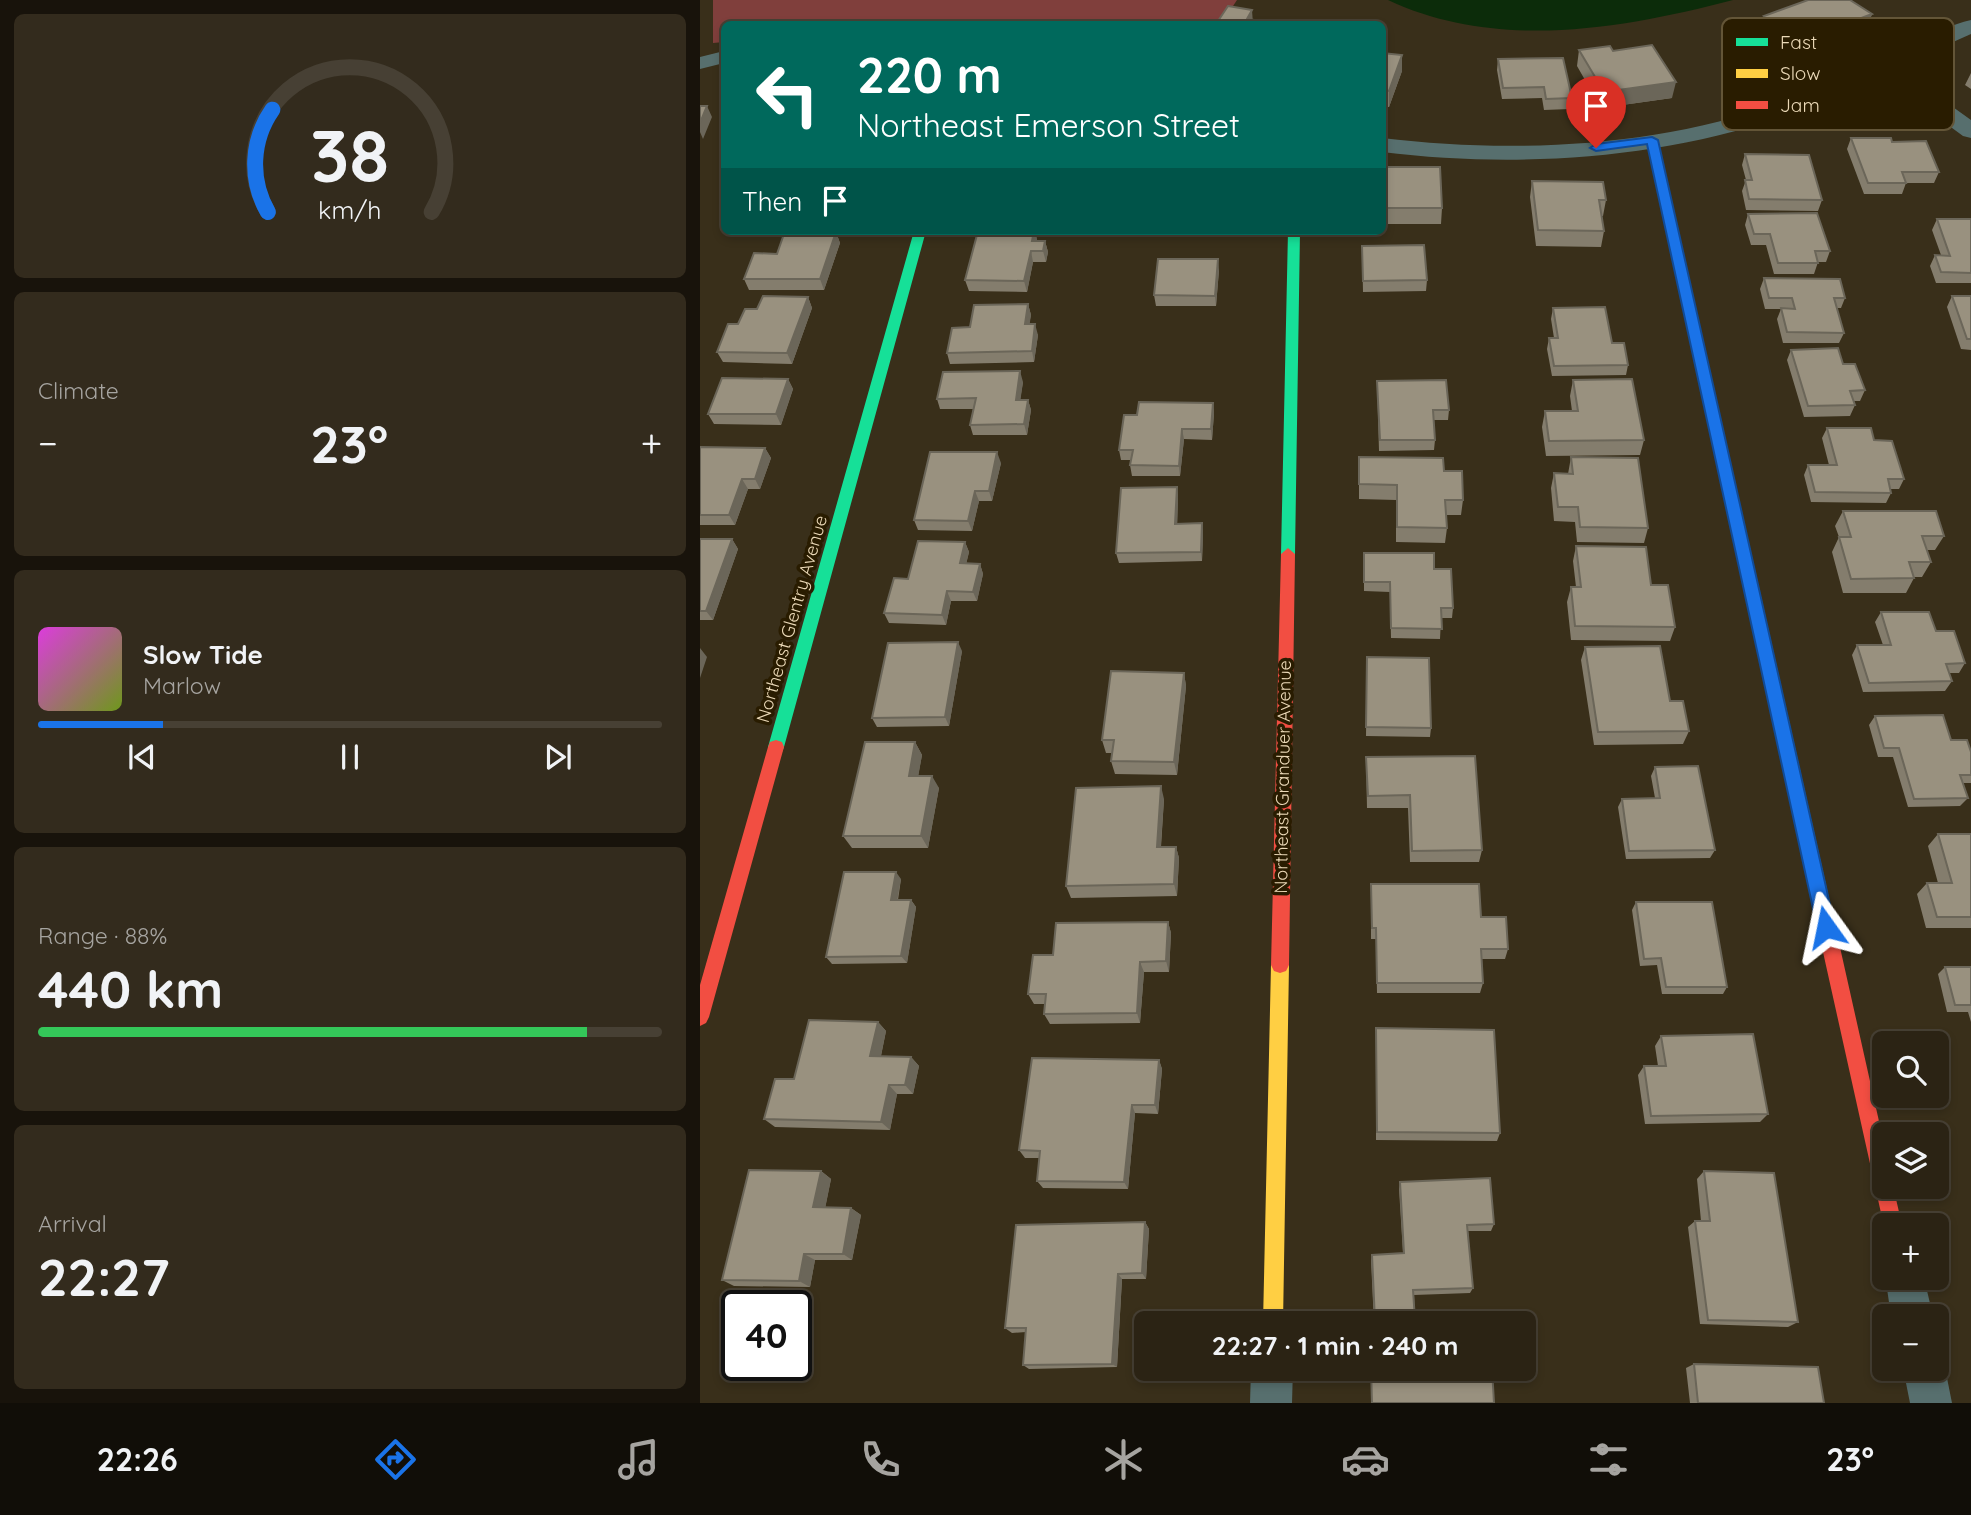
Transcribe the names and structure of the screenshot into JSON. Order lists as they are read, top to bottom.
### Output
{
  "streets": {
    "street": ["Northeast Glentry Avenue", "Northeast Granduer Avenue"]
  },
  "legend": ["Fast", "Slow", "Jam"],
  "page": {
    "turn": ["220 m", "Northeast Emerson Street"],
    "then": "Then",
    "tile": [
      "Climate",
      ["Range · 88%", "440 km"],
      ["Arrival", "22:27"]
    ],
    "heat": ["−", "23°", "+"],
    "song": ["Slow Tide", "Marlow"],
    "map_buttons": ["+", "−"],
    "limit": "40",
    "trip": "22:27 · 1 min · 240 m",
    "tabs": ["22:26", "23°"],
    "gauge": ["38", "km/h"]
  }
}
